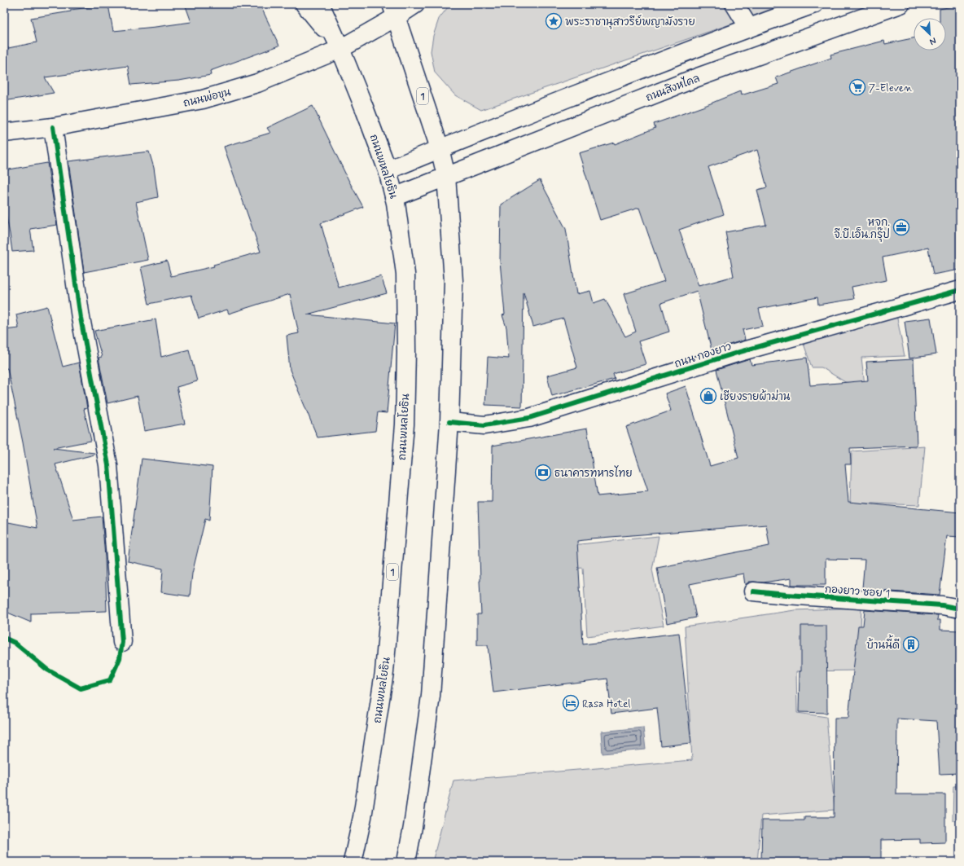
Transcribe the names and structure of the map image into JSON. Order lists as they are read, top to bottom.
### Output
{
  "streets": {
    "main road": [
      "ถนนสิงหไคล",
      "1",
      "ถนนพ่อขุน",
      "ถนนพหลโยธิน",
      "ถนน กองยาว",
      "กองยาว ซอย 1"
    ]
  },
  "crossings": [
    ["ถนนสิงหไคล", "1"],
    ["ถนนสิงหไคล", "ถนนพหลโยธิน"],
    ["1", "ถนนพ่อขุน"],
    ["1", "ถนนพหลโยธิน"],
    ["1", "ถนน กองยาว"],
    ["ถนนพ่อขุน", "ถนนพหลโยธิน"]
  ],
  "places": {
    "place": ["พระราชานุสาวรีย์พญามังราย"],
    "supermarket": ["7-Eleven"],
    "office": ["หจก. จี.บี.เอ็น.กรุ๊ป"],
    "shop": ["เชียงรายผ้าม่าน"],
    "bank": ["ธนาคารทหารไทย"],
    "building": ["บ้านนี้ดี"],
    "hotel": ["Rasa Hotel"]
  },
  "north": "bottom right"
}
